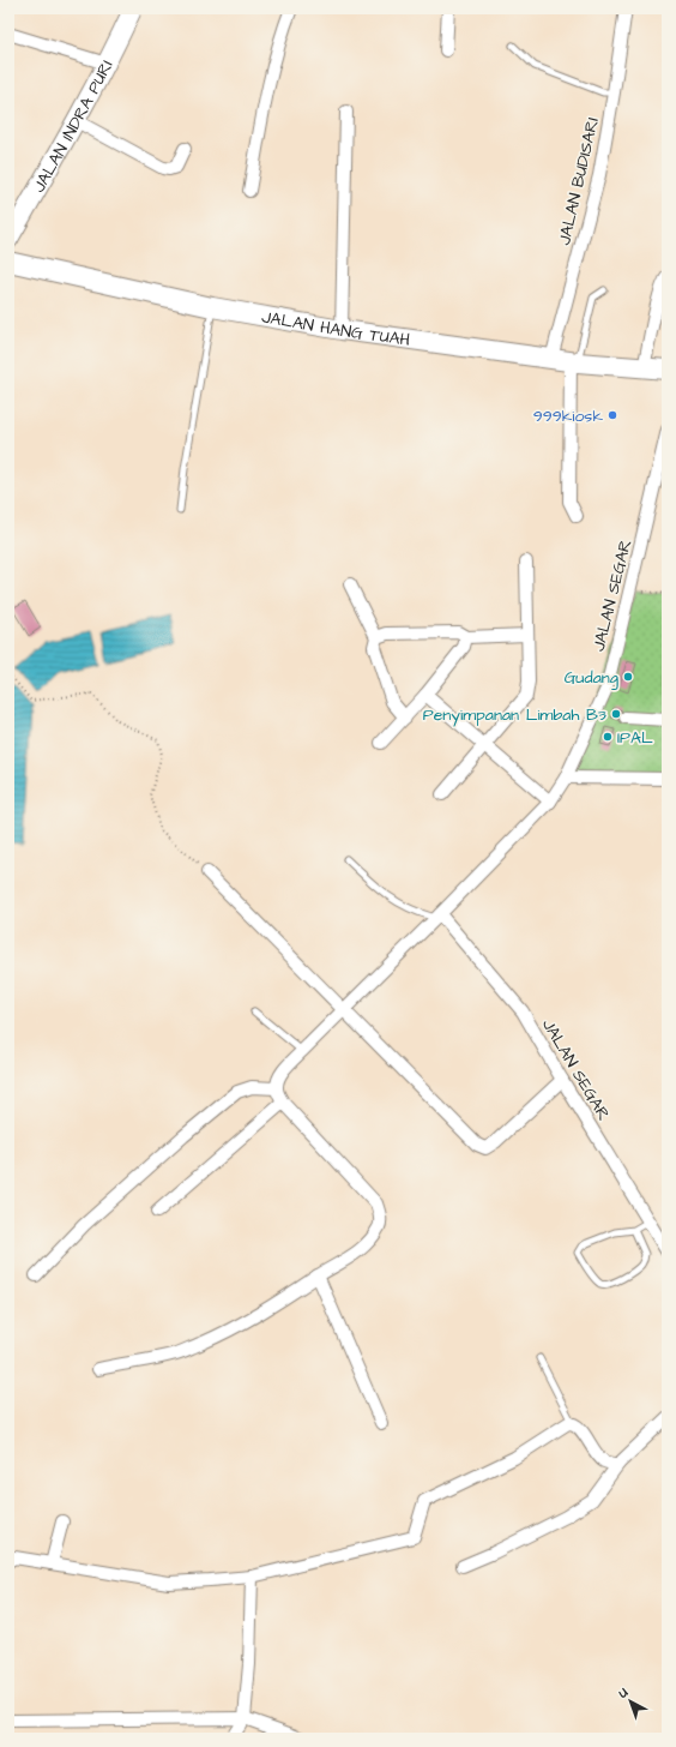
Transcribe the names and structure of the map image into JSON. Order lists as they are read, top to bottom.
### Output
{
  "streets": {
    "main road": ["JALAN HANG TUAH"],
    "street": ["JALAN INDRA PURI", "JALAN BUDISARI", "JALAN SEGAR"]
  },
  "crossings": [
    ["JALAN BUDISARI", "JALAN HANG TUAH"]
  ],
  "places": [
    "999kiosk",
    "Gudang",
    "Penyimpanan Limbah B3",
    "IPAL"
  ],
  "north": "top left"
}
